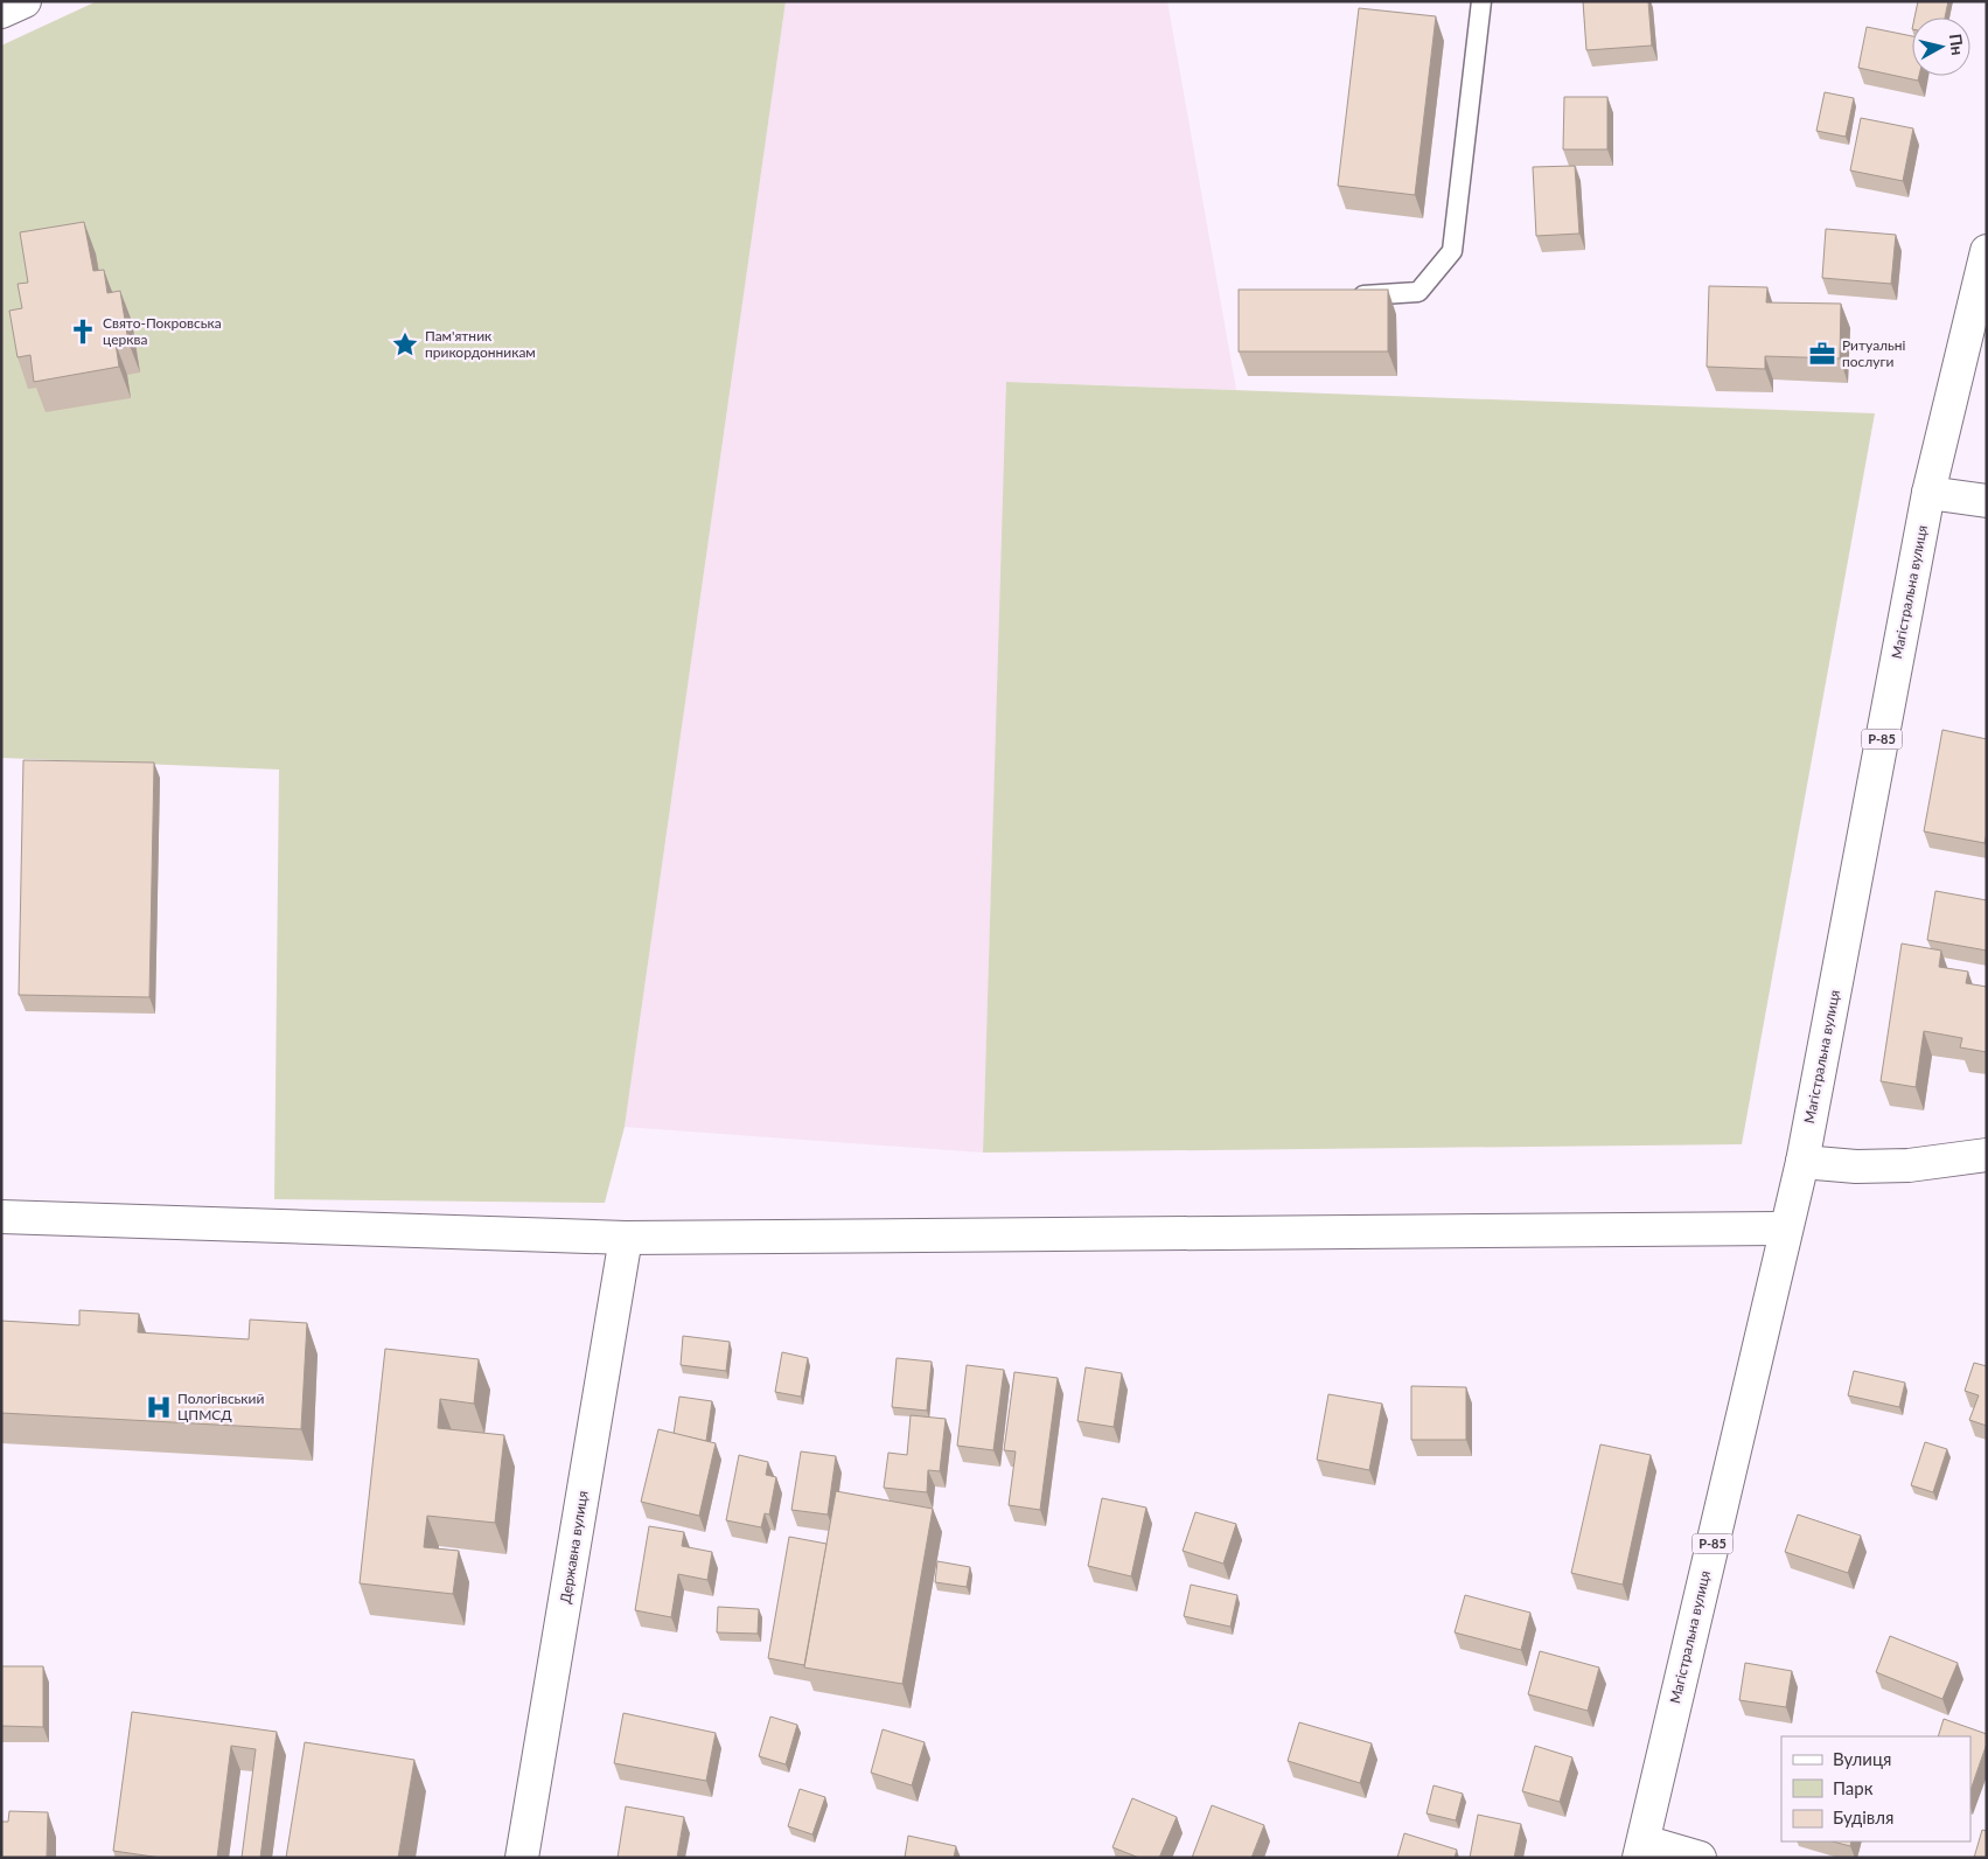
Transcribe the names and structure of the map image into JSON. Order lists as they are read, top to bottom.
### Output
{
  "streets": {
    "street": ["Магістральна вулиця", "Р-85", "Державна вулиця"]
  },
  "places": {
    "church": ["Свято-Покровська церква"],
    "place": ["Пам'ятник прикордонникам"],
    "office": ["Ритуальні послуги"],
    "hospital": ["Пологівський ЦПМСД"]
  },
  "legend": ["Вулиця", "Парк", "Будівля"],
  "north": "right"
}
